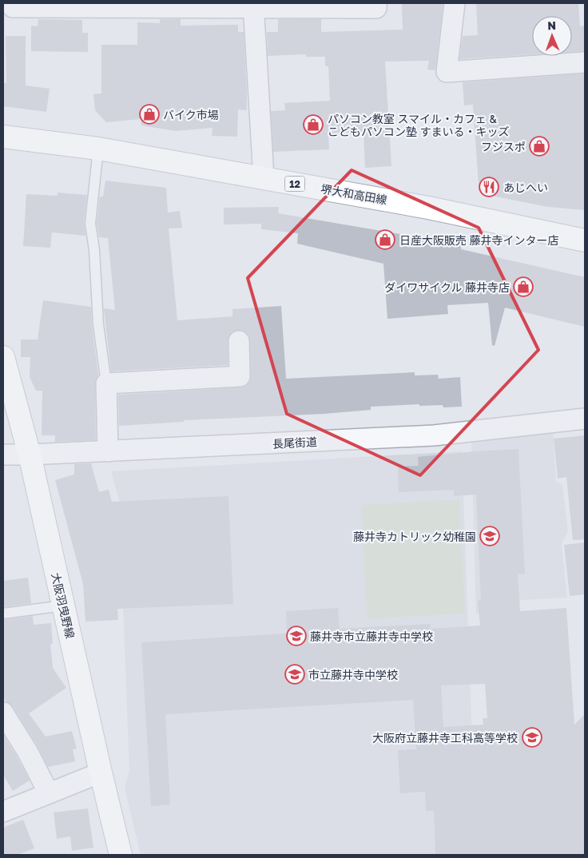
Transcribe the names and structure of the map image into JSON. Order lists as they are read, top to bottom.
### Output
{
  "streets": {
    "main road": ["12", "堺大和高田線", "大阪羽曳野線"],
    "street": ["長尾街道"]
  },
  "crossings": [
    ["長尾街道", "大阪羽曳野線"]
  ],
  "places": {
    "shop": [
      "バイク市場",
      "パソコン教室 スマイル・カフェ & こどもパソコン塾 すまいる・キッズ",
      "フジスポ",
      "日産大阪販売 藤井寺インター店",
      "ダイワサイクル 藤井寺店"
    ],
    "restaurant": ["あじへい"],
    "school or university": [
      "藤井寺カトリック幼稚園",
      "藤井寺市立藤井寺中学校",
      "市立藤井寺中学校",
      "大阪府立藤井寺工科高等学校"
    ]
  },
  "north": "top"
}
